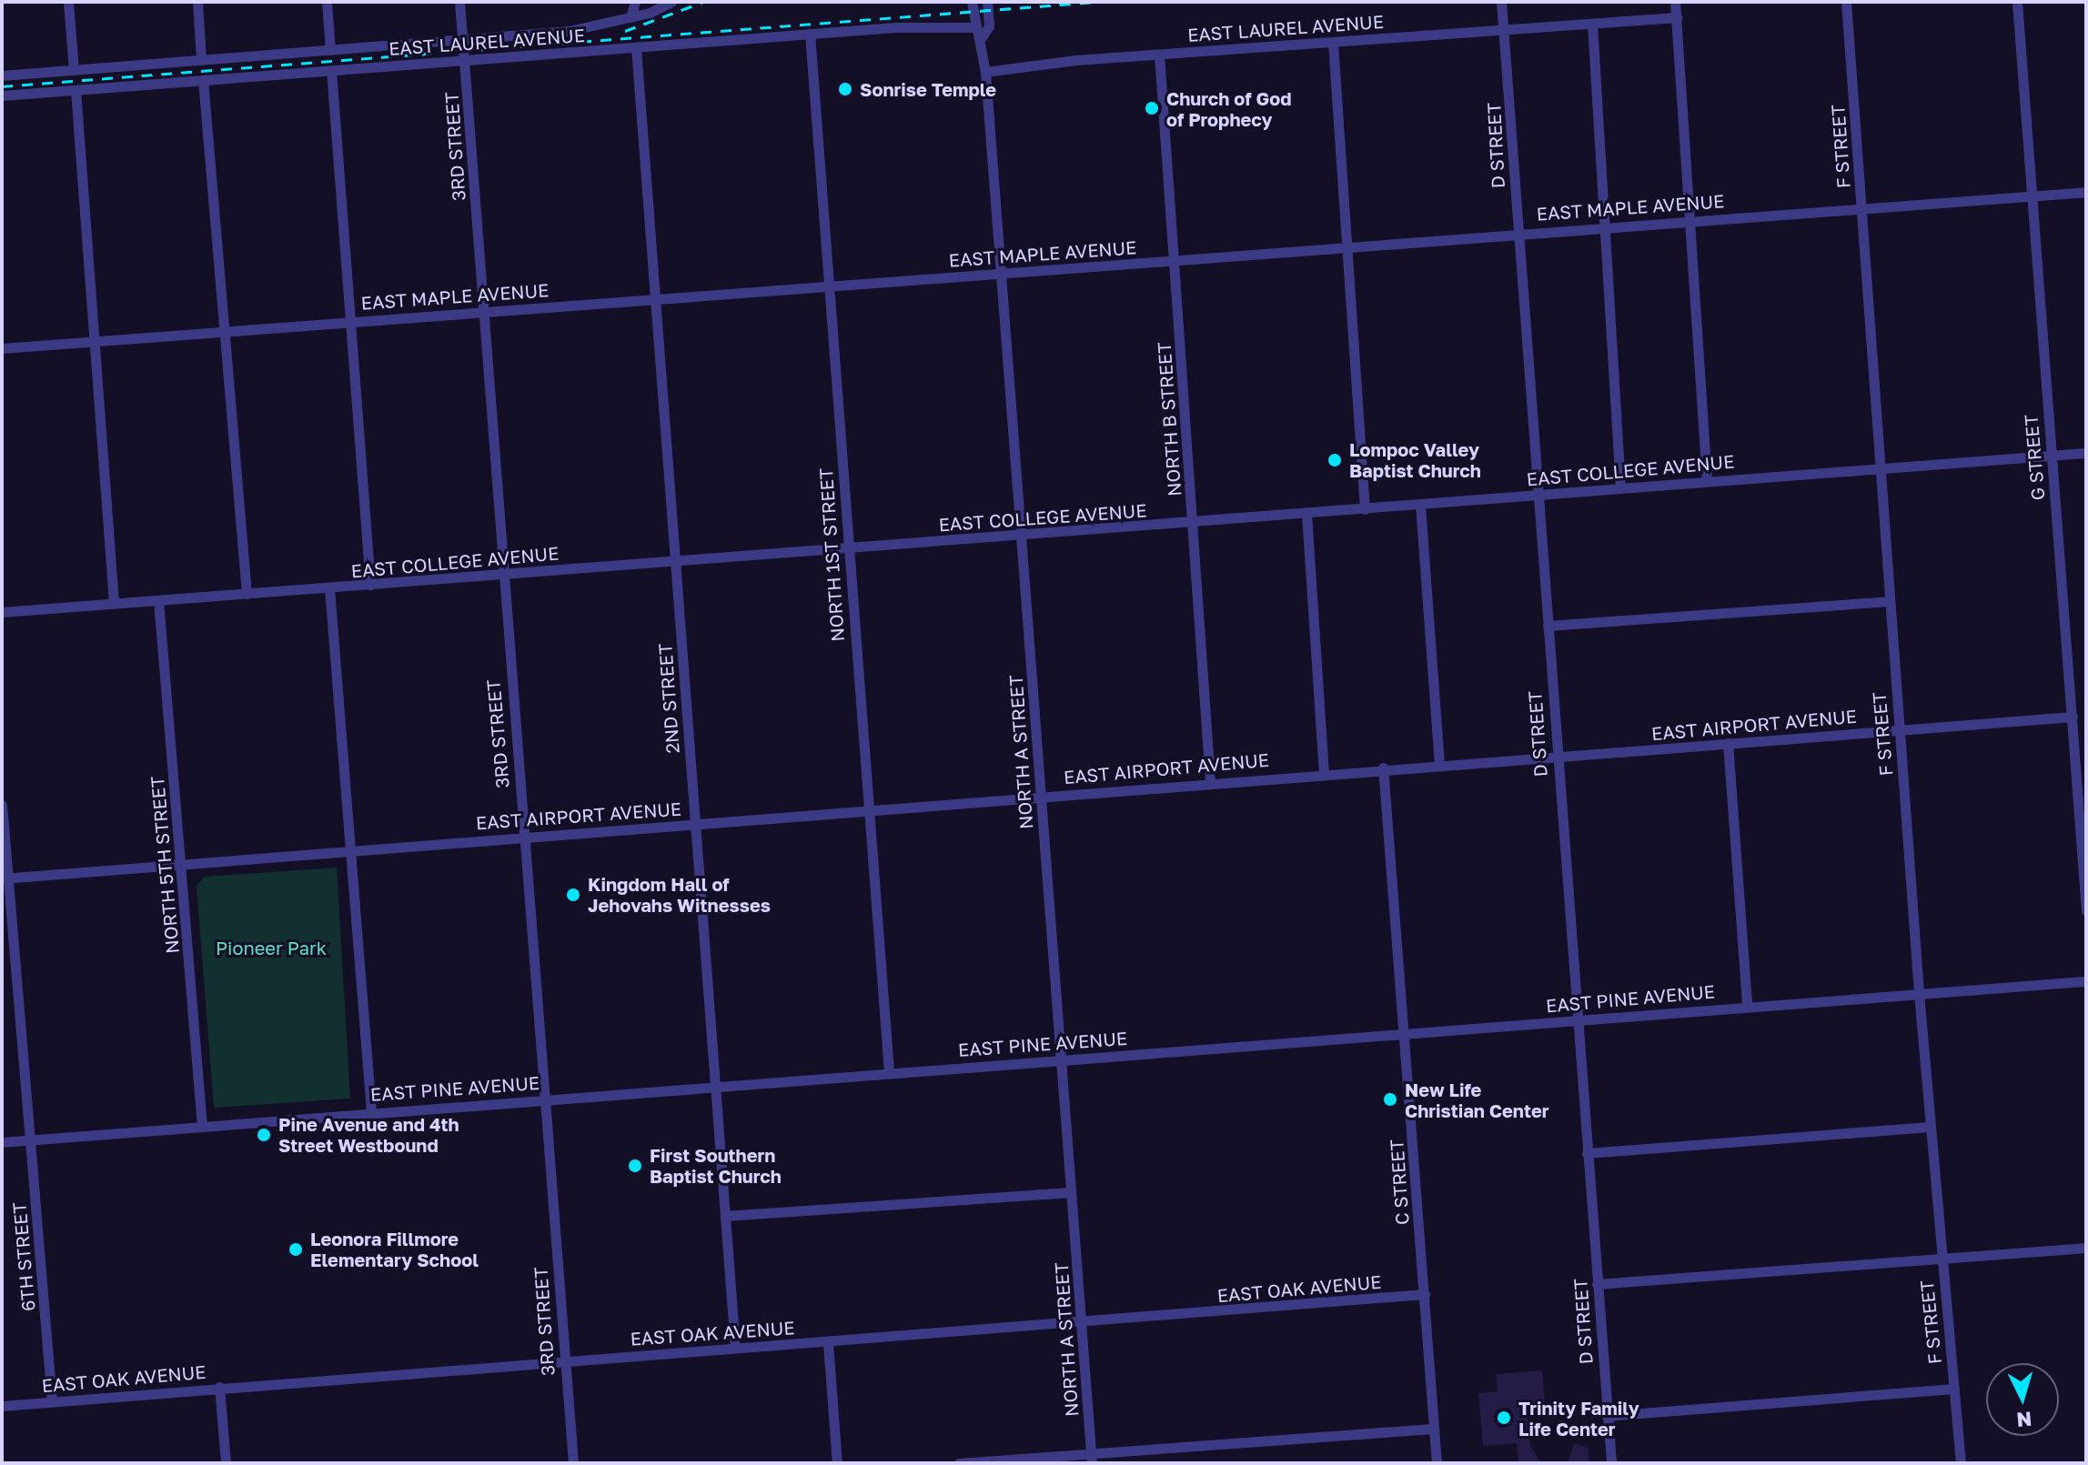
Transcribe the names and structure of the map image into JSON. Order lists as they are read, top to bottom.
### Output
{
  "streets": {
    "street": [
      "EAST LAUREL AVENUE",
      "D STREET",
      "3RD STREET",
      "F STREET",
      "EAST MAPLE AVENUE",
      "NORTH B STREET",
      "G STREET",
      "EAST COLLEGE AVENUE",
      "NORTH 1ST STREET",
      "2ND STREET",
      "EAST AIRPORT AVENUE",
      "NORTH A STREET",
      "NORTH 5TH STREET",
      "EAST PINE AVENUE",
      "C STREET",
      "6TH STREET",
      "EAST OAK AVENUE"
    ]
  },
  "crossings": [
    ["EAST LAUREL AVENUE", "D STREET"],
    ["EAST LAUREL AVENUE", "3RD STREET"],
    ["EAST LAUREL AVENUE", "NORTH B STREET"],
    ["EAST LAUREL AVENUE", "NORTH 1ST STREET"],
    ["EAST LAUREL AVENUE", "2ND STREET"],
    ["EAST LAUREL AVENUE", "NORTH A STREET"],
    ["D STREET", "EAST MAPLE AVENUE"],
    ["D STREET", "EAST COLLEGE AVENUE"],
    ["D STREET", "EAST AIRPORT AVENUE"],
    ["D STREET", "EAST PINE AVENUE"],
    ["3RD STREET", "EAST MAPLE AVENUE"],
    ["3RD STREET", "EAST COLLEGE AVENUE"],
    ["3RD STREET", "EAST AIRPORT AVENUE"],
    ["3RD STREET", "EAST PINE AVENUE"],
    ["3RD STREET", "EAST OAK AVENUE"],
    ["F STREET", "EAST MAPLE AVENUE"],
    ["F STREET", "EAST COLLEGE AVENUE"],
    ["F STREET", "EAST AIRPORT AVENUE"],
    ["F STREET", "EAST PINE AVENUE"],
    ["EAST MAPLE AVENUE", "NORTH B STREET"],
    ["EAST MAPLE AVENUE", "G STREET"],
    ["EAST MAPLE AVENUE", "NORTH 1ST STREET"],
    ["EAST MAPLE AVENUE", "2ND STREET"],
    ["EAST MAPLE AVENUE", "NORTH A STREET"],
    ["NORTH B STREET", "EAST COLLEGE AVENUE"],
    ["NORTH B STREET", "EAST AIRPORT AVENUE"],
    ["G STREET", "EAST COLLEGE AVENUE"],
    ["G STREET", "EAST AIRPORT AVENUE"],
    ["EAST COLLEGE AVENUE", "NORTH 1ST STREET"],
    ["EAST COLLEGE AVENUE", "2ND STREET"],
    ["EAST COLLEGE AVENUE", "NORTH A STREET"],
    ["EAST COLLEGE AVENUE", "NORTH 5TH STREET"],
    ["NORTH 1ST STREET", "EAST AIRPORT AVENUE"],
    ["NORTH 1ST STREET", "EAST PINE AVENUE"],
    ["2ND STREET", "EAST AIRPORT AVENUE"],
    ["2ND STREET", "EAST PINE AVENUE"],
    ["2ND STREET", "EAST OAK AVENUE"],
    ["EAST AIRPORT AVENUE", "NORTH A STREET"],
    ["EAST AIRPORT AVENUE", "NORTH 5TH STREET"],
    ["EAST AIRPORT AVENUE", "C STREET"],
    ["EAST AIRPORT AVENUE", "6TH STREET"],
    ["NORTH A STREET", "EAST PINE AVENUE"],
    ["NORTH A STREET", "EAST OAK AVENUE"],
    ["NORTH 5TH STREET", "EAST PINE AVENUE"],
    ["EAST PINE AVENUE", "C STREET"],
    ["EAST PINE AVENUE", "6TH STREET"],
    ["C STREET", "EAST OAK AVENUE"],
    ["6TH STREET", "EAST OAK AVENUE"]
  ],
  "parks": ["Pioneer Park"],
  "places": [
    "Sonrise Temple",
    "Church of God of Prophecy",
    "Lompoc Valley Baptist Church",
    "Kingdom Hall of Jehovahs Witnesses",
    "New Life Christian Center",
    "Pine Avenue and 4th Street Westbound",
    "First Southern Baptist Church",
    "Leonora Fillmore Elementary School",
    "Trinity Family Life Center"
  ],
  "north": "bottom"
}
